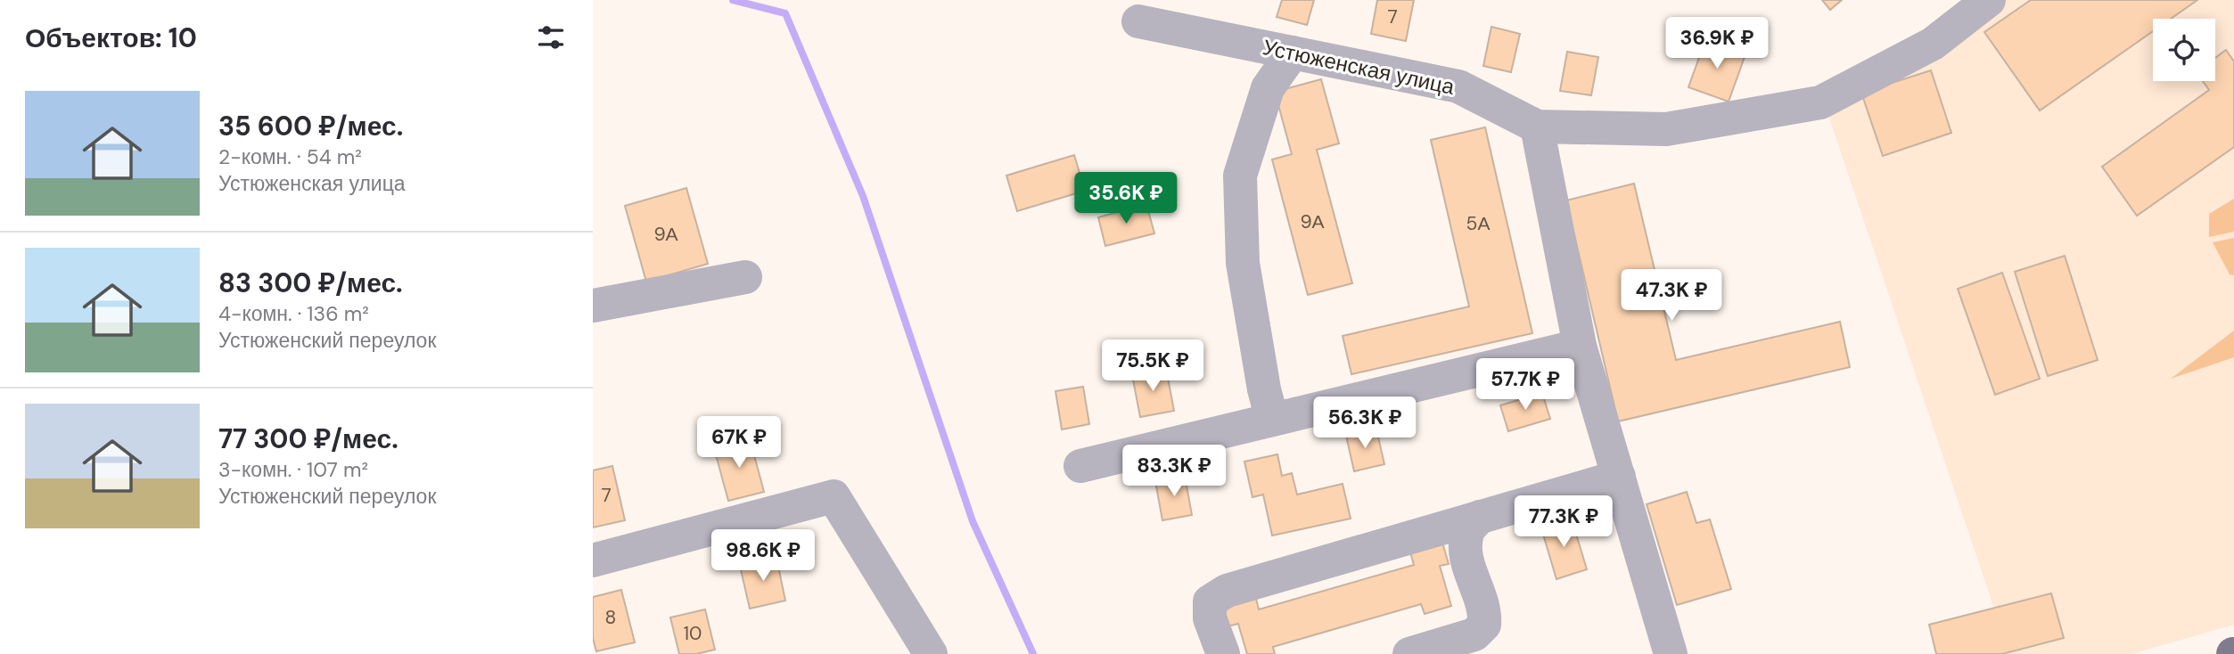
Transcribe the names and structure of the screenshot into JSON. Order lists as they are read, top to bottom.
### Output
{
  "streets": {
    "street": ["Устюженская улица"]
  },
  "house_numbers": [
    "7",
    "9А",
    "5А",
    "9А",
    "7",
    "8",
    "10"
  ],
  "page": {
    "heading": "Объектов: 10",
    "price": [
      "36.9K ₽",
      "35.6K ₽",
      "47.3K ₽",
      "75.5K ₽",
      "57.7K ₽",
      "56.3K ₽",
      "67K ₽",
      "83.3K ₽",
      "77.3K ₽",
      "98.6K ₽"
    ],
    "list": [
      {
        "name": "35 600 ₽/мес.",
        "note": "2-комн. · 54 m² · Устюженская улица"
      },
      {
        "name": "83 300 ₽/мес.",
        "note": "4-комн. · 136 m² · Устюженский переулок"
      },
      {
        "name": "77 300 ₽/мес.",
        "note": "3-комн. · 107 m² · Устюженский переулок"
      }
    ]
  }
}
